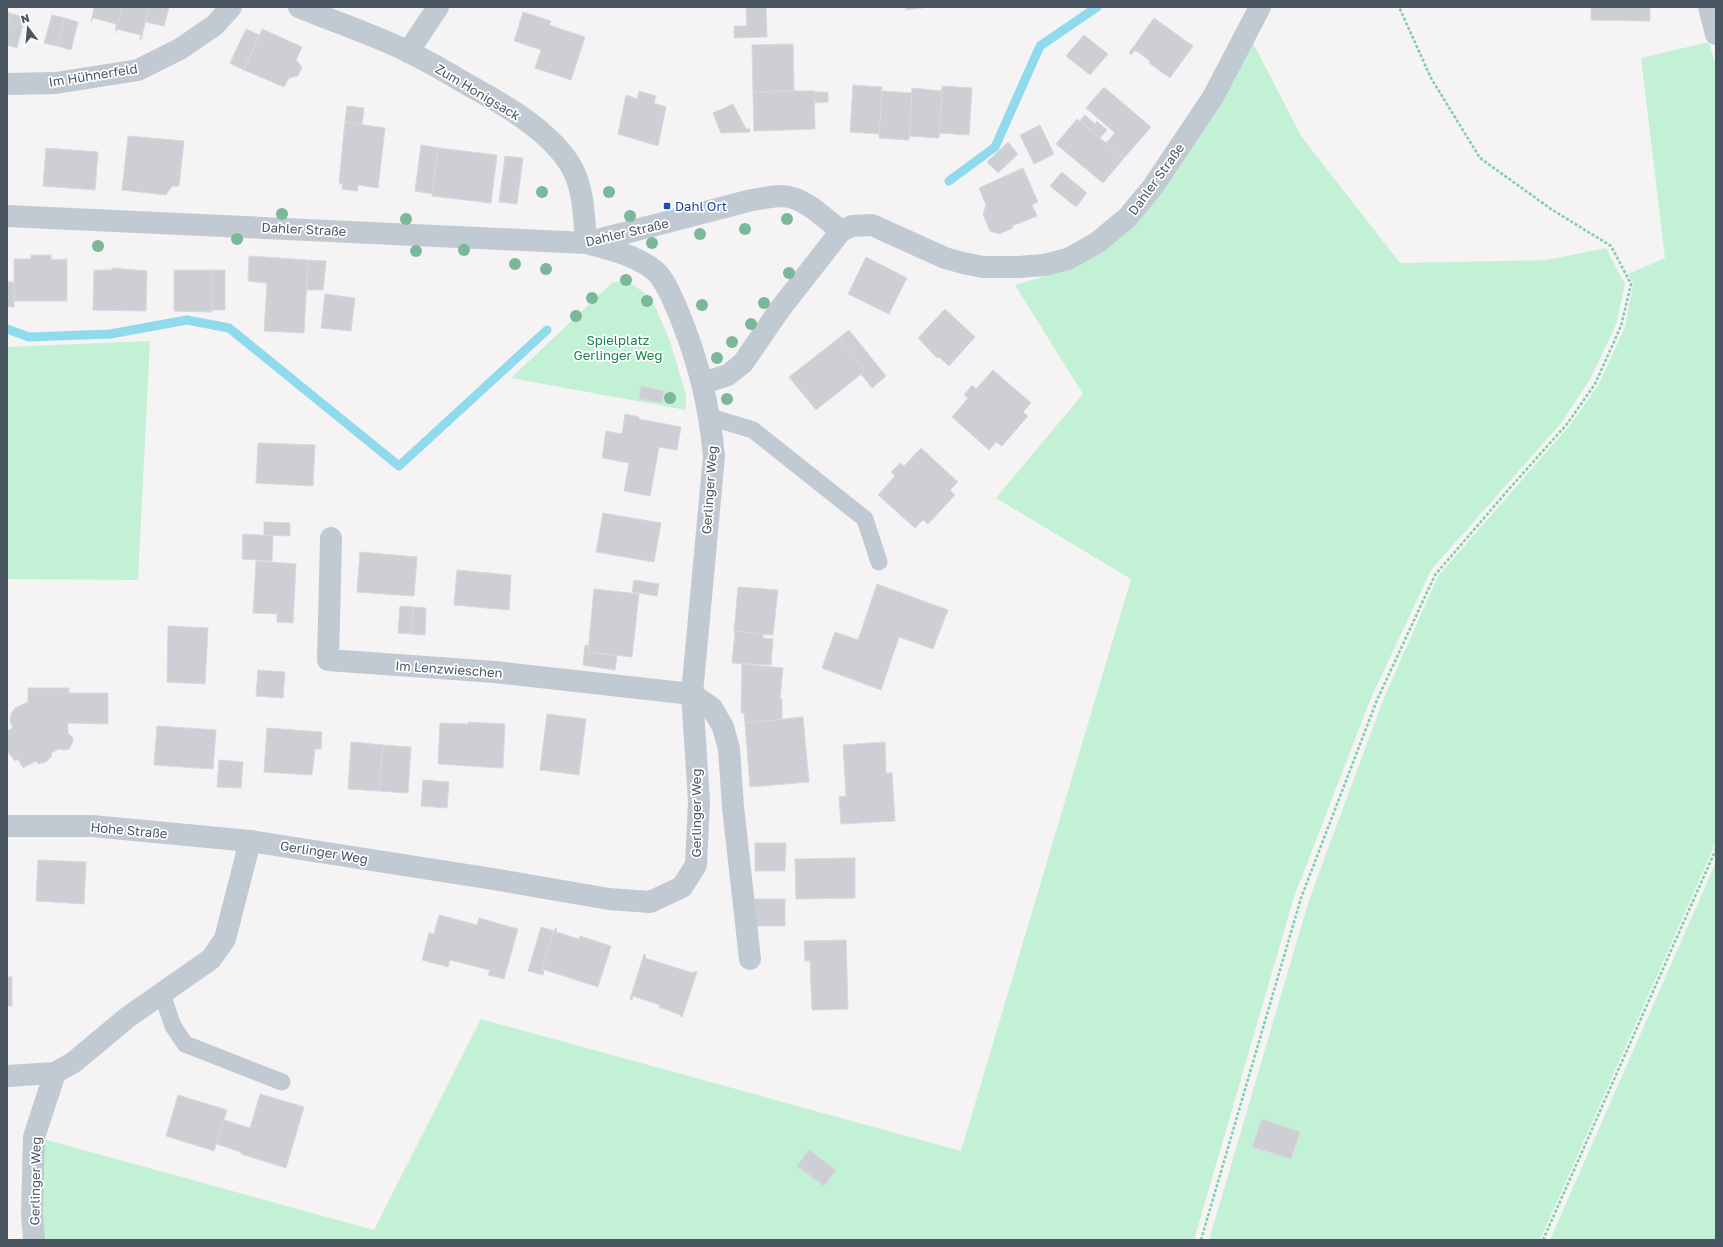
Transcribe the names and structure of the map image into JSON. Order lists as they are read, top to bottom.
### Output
{
  "streets": {
    "street": [
      "Im Hühnerfeld",
      "Zum Honigsack",
      "Dahler Straße",
      "Gerlinger Weg",
      "Im Lenzwieschen",
      "Hohe Straße"
    ]
  },
  "crossings": [
    ["Zum Honigsack", "Dahler Straße"],
    ["Zum Honigsack", "Gerlinger Weg"],
    ["Dahler Straße", "Gerlinger Weg"],
    ["Gerlinger Weg", "Im Lenzwieschen"],
    ["Gerlinger Weg", "Hohe Straße"]
  ],
  "parks": ["Spielplatz Gerlinger Weg"],
  "places": {
    "transit": ["Dahl Ort"]
  },
  "north": "top"
}
